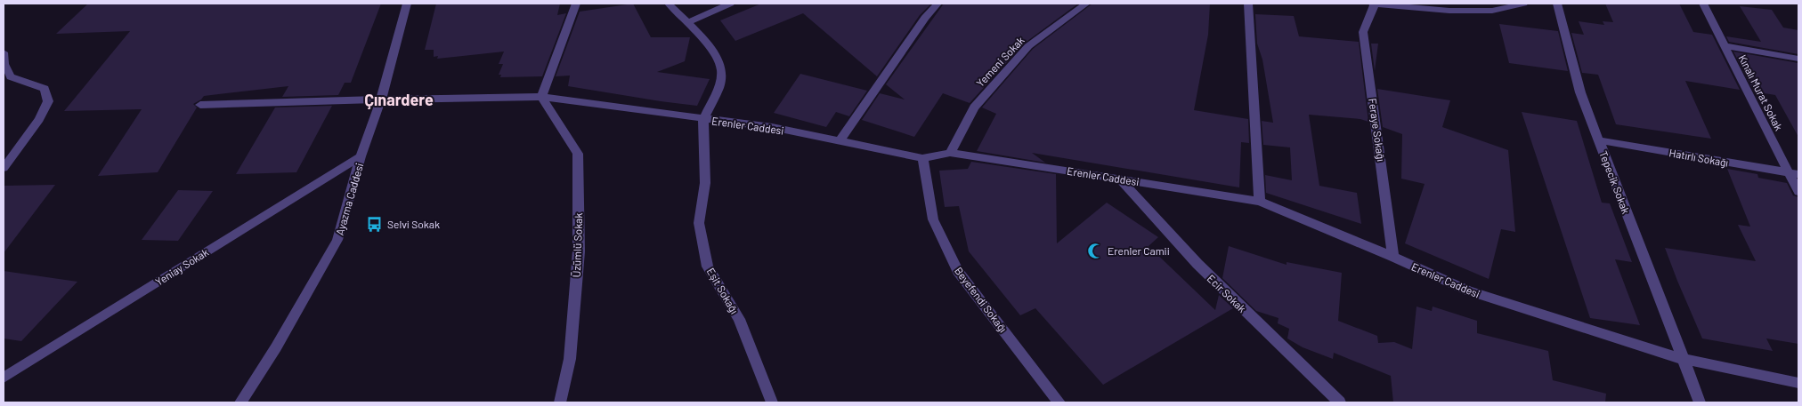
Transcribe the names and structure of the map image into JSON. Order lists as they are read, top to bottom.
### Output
{
  "streets": {
    "street": [
      "Yemeni Sokak",
      "Kınalı Murat Sokak",
      "Erenler Caddesi",
      "Feraye Sokağı",
      "Hatırlı Sokağı",
      "Tepecik Sokak",
      "Ayazma Caddesi",
      "Üzümlü Sokak",
      "Yeniay Sokak",
      "Eşit Sokağı",
      "Ecir Sokak",
      "Beyefendi Sokağı"
    ]
  },
  "crossings": [
    ["Yemeni Sokak", "Erenler Caddesi"],
    ["Kınalı Murat Sokak", "Hatırlı Sokağı"],
    ["Erenler Caddesi", "Feraye Sokağı"],
    ["Erenler Caddesi", "Tepecik Sokak"],
    ["Erenler Caddesi", "Ayazma Caddesi"],
    ["Erenler Caddesi", "Üzümlü Sokak"],
    ["Erenler Caddesi", "Eşit Sokağı"],
    ["Erenler Caddesi", "Ecir Sokak"],
    ["Erenler Caddesi", "Beyefendi Sokağı"],
    ["Hatırlı Sokağı", "Tepecik Sokak"],
    ["Ayazma Caddesi", "Yeniay Sokak"]
  ],
  "districts": ["Çınardere"],
  "places": {
    "bus stop": ["Selvi Sokak"],
    "mosque": ["Erenler Camii"]
  }
}
